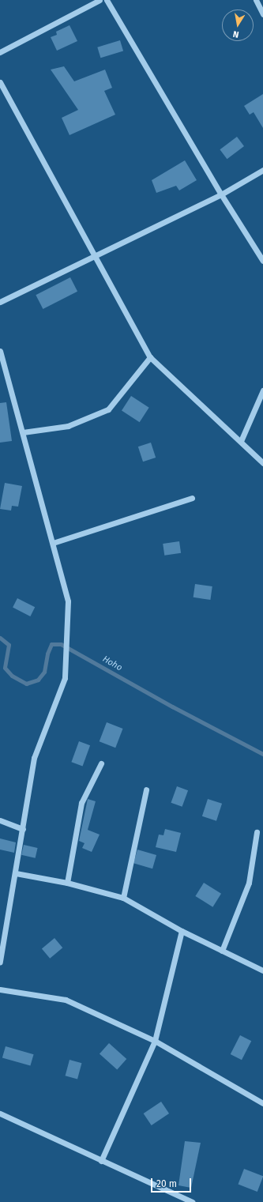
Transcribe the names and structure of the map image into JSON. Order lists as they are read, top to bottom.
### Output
{
  "water": ["Hoho"],
  "scale_bar": "20 m",
  "north": "bottom"
}
